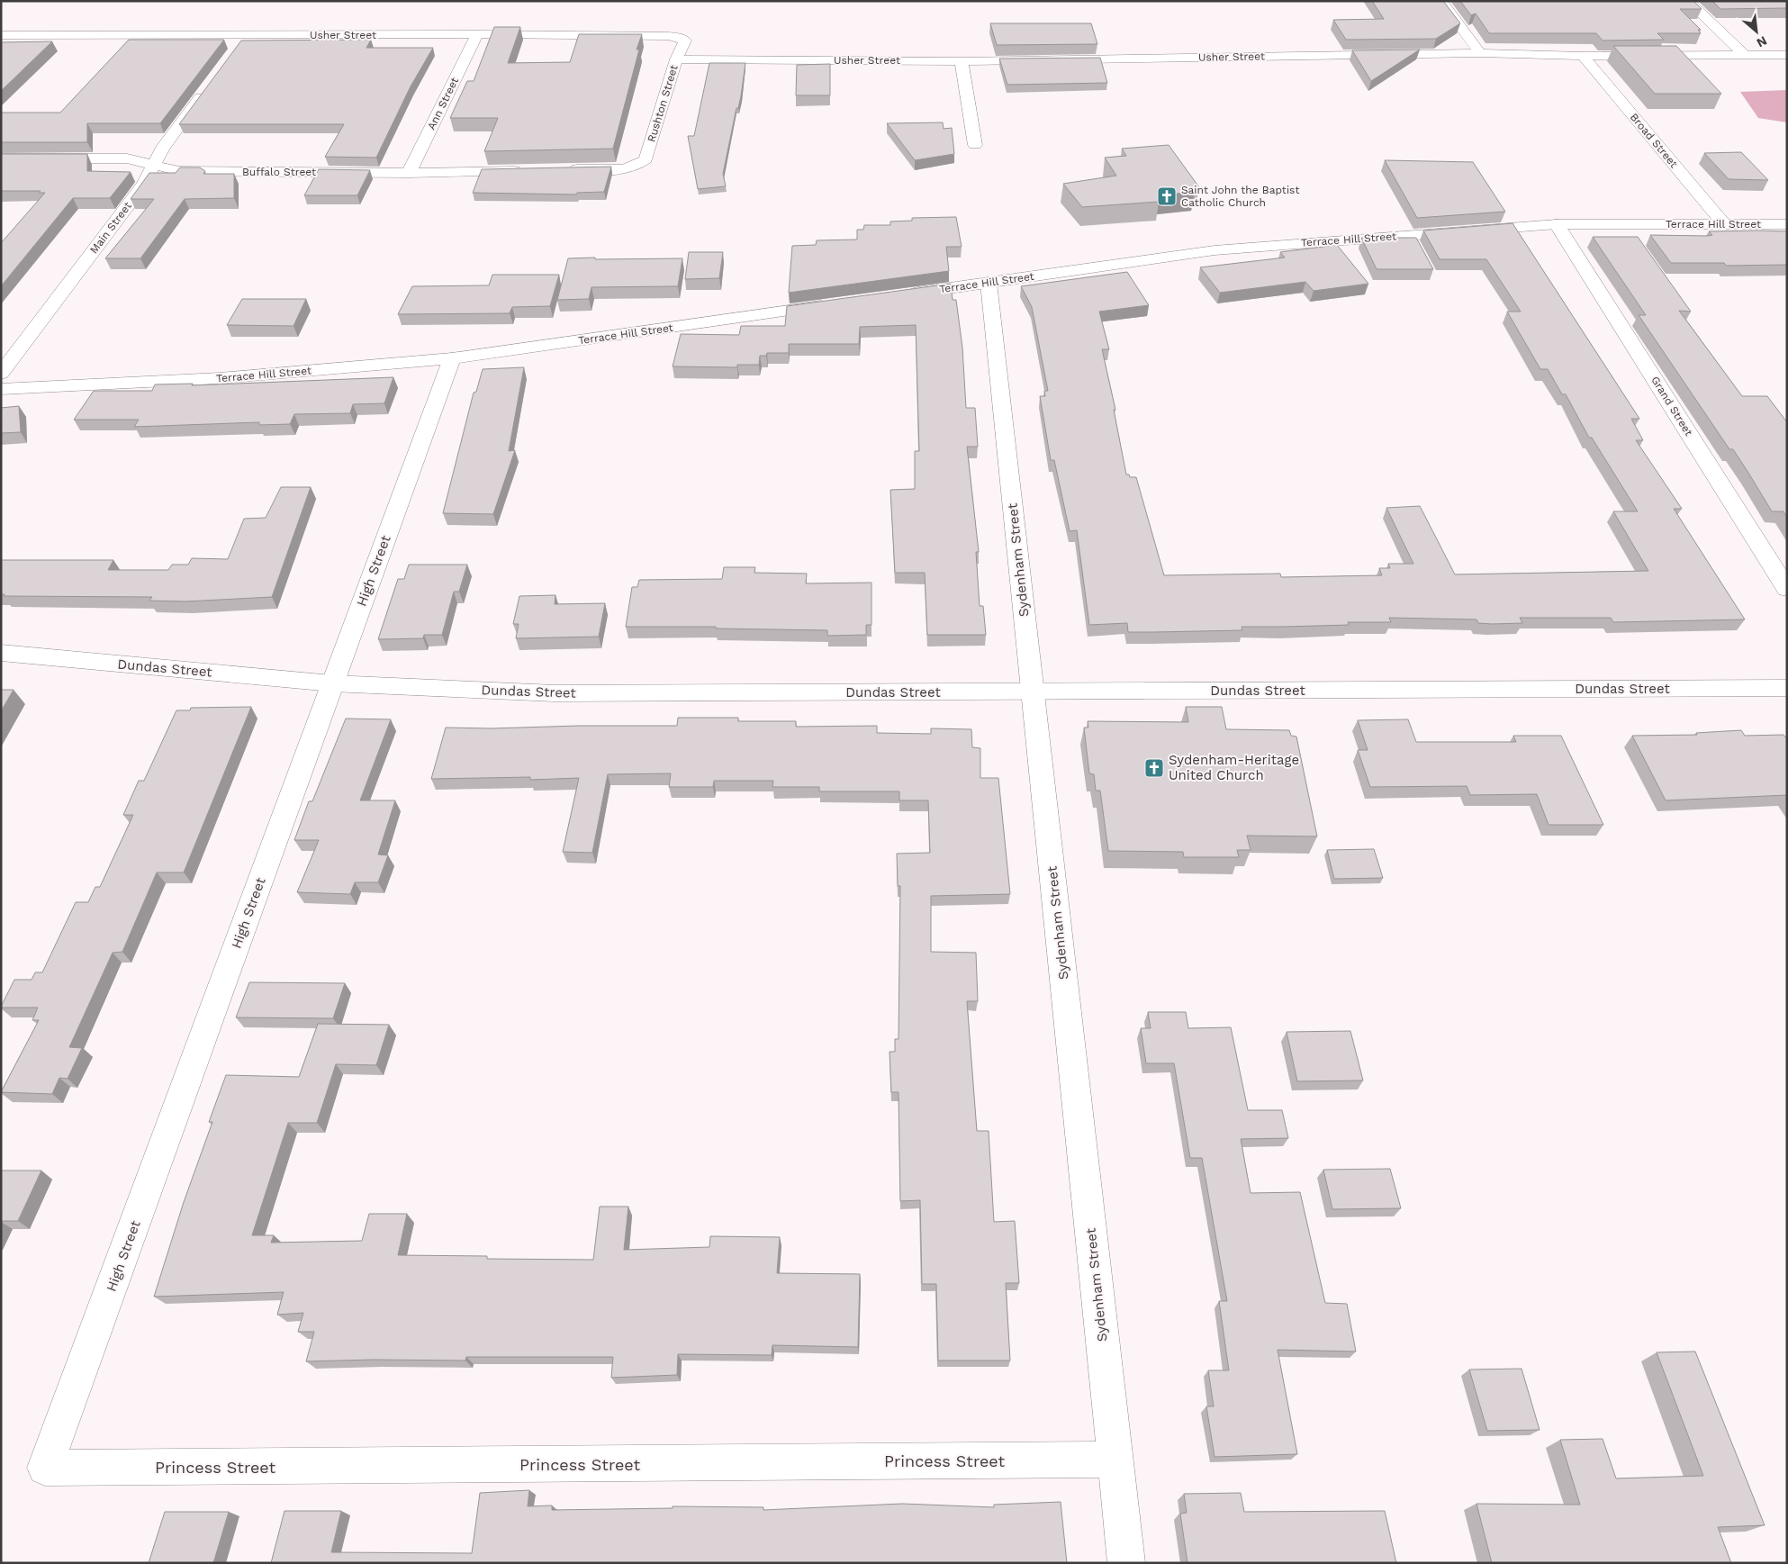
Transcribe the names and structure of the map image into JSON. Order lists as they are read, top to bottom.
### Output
{
  "streets": {
    "street": [
      "Usher Street",
      "Ann Street",
      "Rushton Street",
      "Broad Street",
      "Buffalo Street",
      "Terrace Hill Street",
      "Main Street",
      "Grand Street",
      "Sydenham Street",
      "High Street",
      "Dundas Street",
      "Princess Street"
    ]
  },
  "crossings": [
    ["Usher Street", "Ann Street"],
    ["Usher Street", "Rushton Street"],
    ["Usher Street", "Broad Street"],
    ["Ann Street", "Buffalo Street"],
    ["Broad Street", "Terrace Hill Street"],
    ["Buffalo Street", "Main Street"],
    ["Terrace Hill Street", "Grand Street"],
    ["Terrace Hill Street", "Sydenham Street"],
    ["Terrace Hill Street", "High Street"],
    ["Sydenham Street", "Dundas Street"],
    ["Sydenham Street", "Princess Street"],
    ["High Street", "Dundas Street"],
    ["High Street", "Princess Street"]
  ],
  "places": {
    "church": ["Saint John the Baptist Catholic Church", "Sydenham-Heritage United Church"]
  },
  "north": "bottom right"
}
